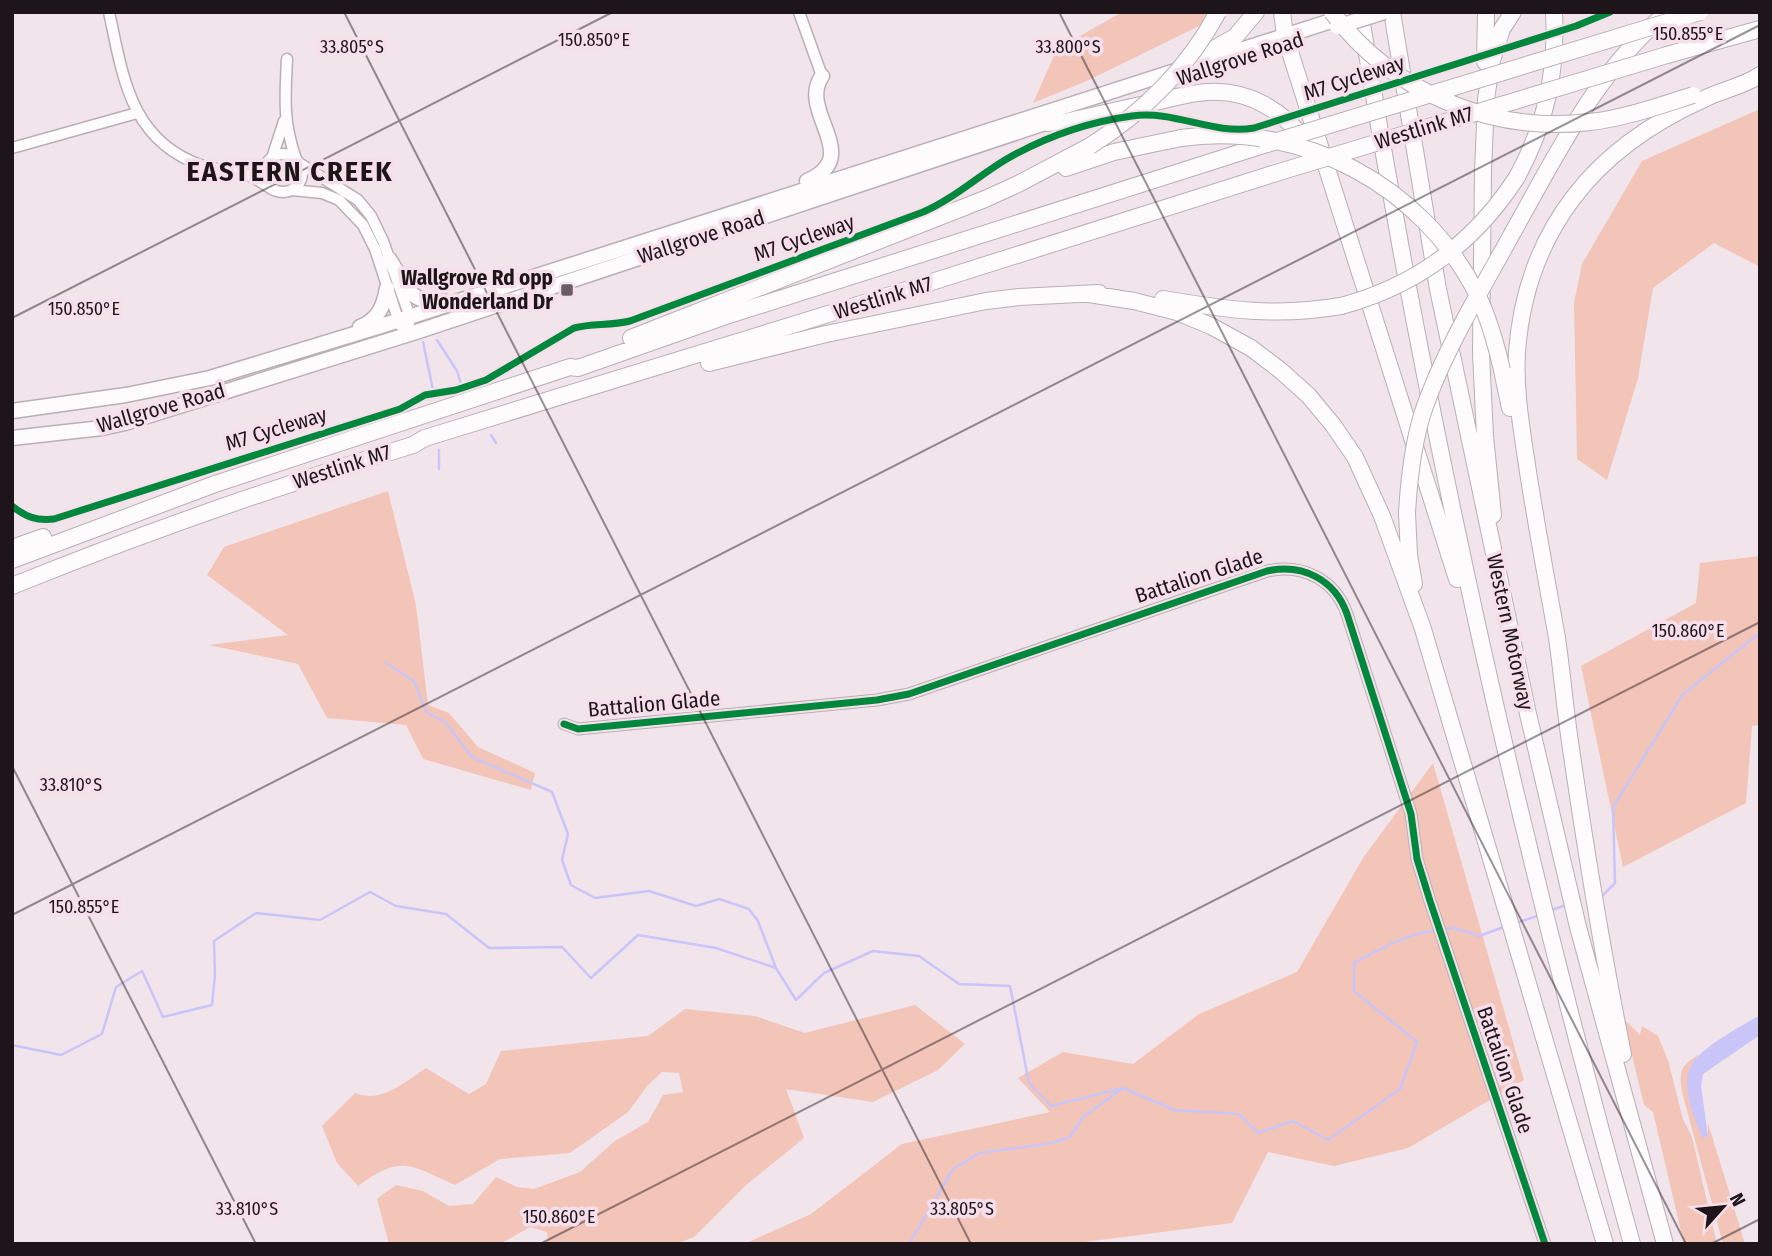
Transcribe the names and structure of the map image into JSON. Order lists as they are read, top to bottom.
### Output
{
  "streets": {
    "highway": ["Westlink M7", "Western Motorway"],
    "main road": ["Wallgrove Road"],
    "street": ["Battalion Glade"],
    "cycle path": ["M7 Cycleway"]
  },
  "crossings": [
    ["Wallgrove Road", "Western Motorway"]
  ],
  "districts": ["EASTERN CREEK"],
  "places": {
    "transit": ["Wallgrove Rd opp Wonderland Dr"]
  },
  "north": "top right",
  "coordinates": [
    "150.855°E",
    "150.850°E",
    "33.805°S",
    "33.800°S",
    "150.860°E",
    "33.810°S"
  ]
}
